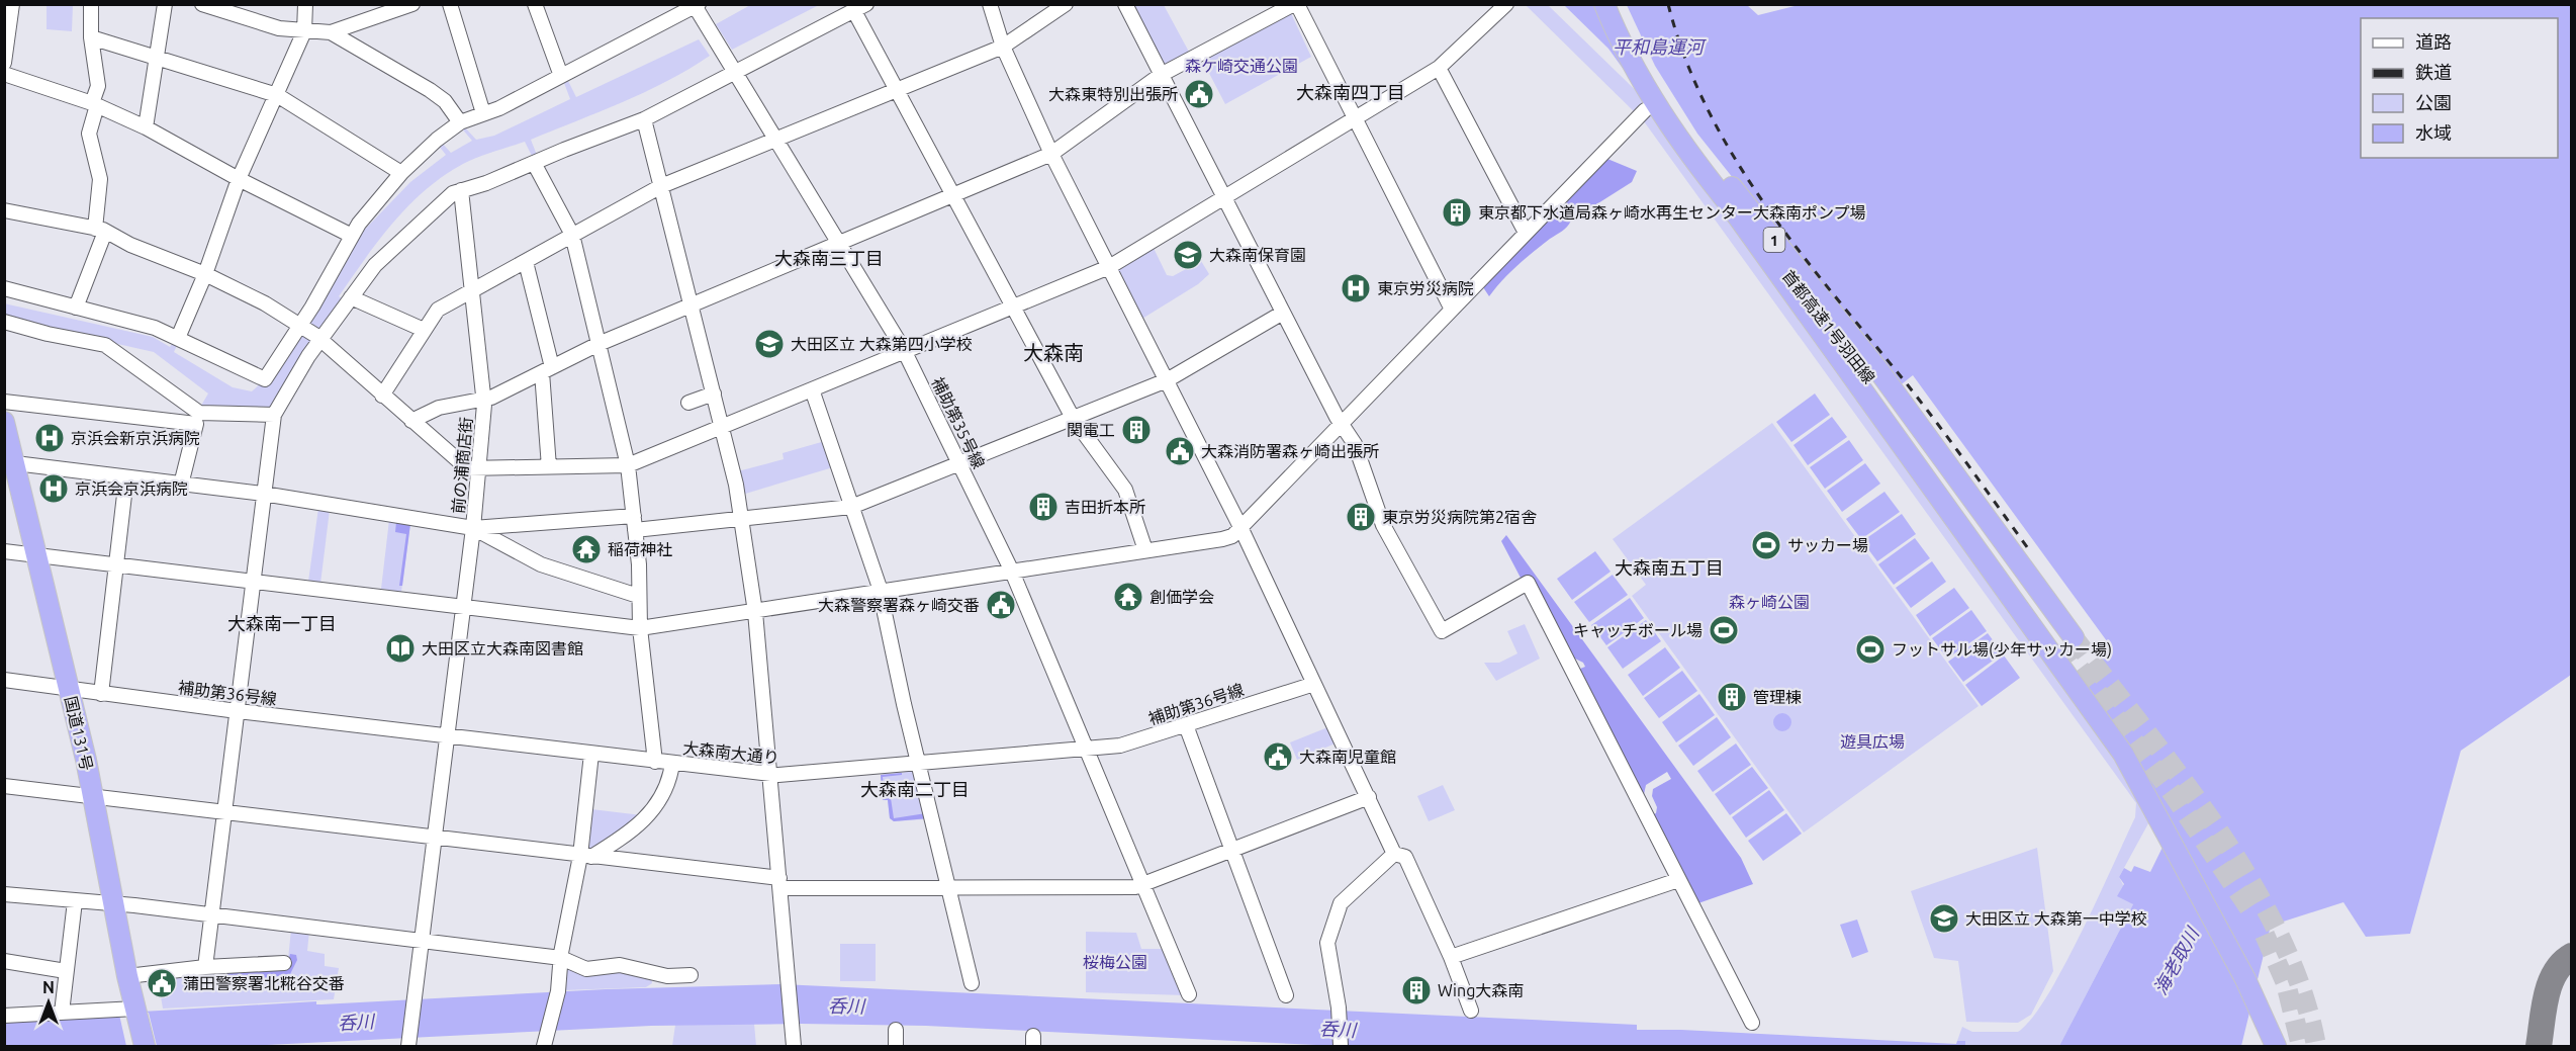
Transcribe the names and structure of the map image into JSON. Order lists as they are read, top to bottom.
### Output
{
  "streets": {
    "highway": ["1", "首都高速1号羽田線", "国道131号"],
    "street": [
      "補助第35号線",
      "前の浦商店街",
      "補助第36号線",
      "大森南大通り"
    ]
  },
  "crossings": [
    ["補助第35号線", "補助第36号線"],
    ["補助第35号線", "大森南大通り"],
    ["前の浦商店街", "補助第36号線"],
    ["前の浦商店街", "大森南大通り"],
    ["補助第36号線", "国道131号"],
    ["補助第36号線", "大森南大通り"]
  ],
  "districts": [
    "大森南四丁目",
    "大森南三丁目",
    "大森南",
    "大森南五丁目",
    "大森南一丁目",
    "大森南二丁目"
  ],
  "water": ["平和島運河", "海老取川", "呑川"],
  "parks": [
    "森ケ崎交通公園",
    "森ヶ崎公園",
    "遊具広場",
    "桜梅公園"
  ],
  "places": {
    "public building": [
      "大森東特別出張所",
      "大森消防署森ヶ崎出張所",
      "大森警察署森ヶ崎交番",
      "大森南児童館",
      "蒲田警察署北糀谷交番"
    ],
    "building": [
      "東京都下水道局森ヶ崎水再生センター大森南ポンプ場",
      "関電工",
      "吉田折本所",
      "東京労災病院第2宿舎",
      "管理棟",
      "Wing大森南"
    ],
    "school or university": ["大森南保育園", "大田区立 大森第四小学校", "大田区立 大森第一中学校"],
    "hospital": ["東京労災病院", "京浜会新京浜病院", "京浜会京浜病院"],
    "sports": ["サッカー場", "キャッチボール場", "フットサル場(少年サッカー場)"],
    "temple": ["稲荷神社", "創価学会"],
    "library": ["大田区立大森南図書館"]
  },
  "legend": [
    "道路",
    "鉄道",
    "公園",
    "水域"
  ],
  "north": "top"
}
